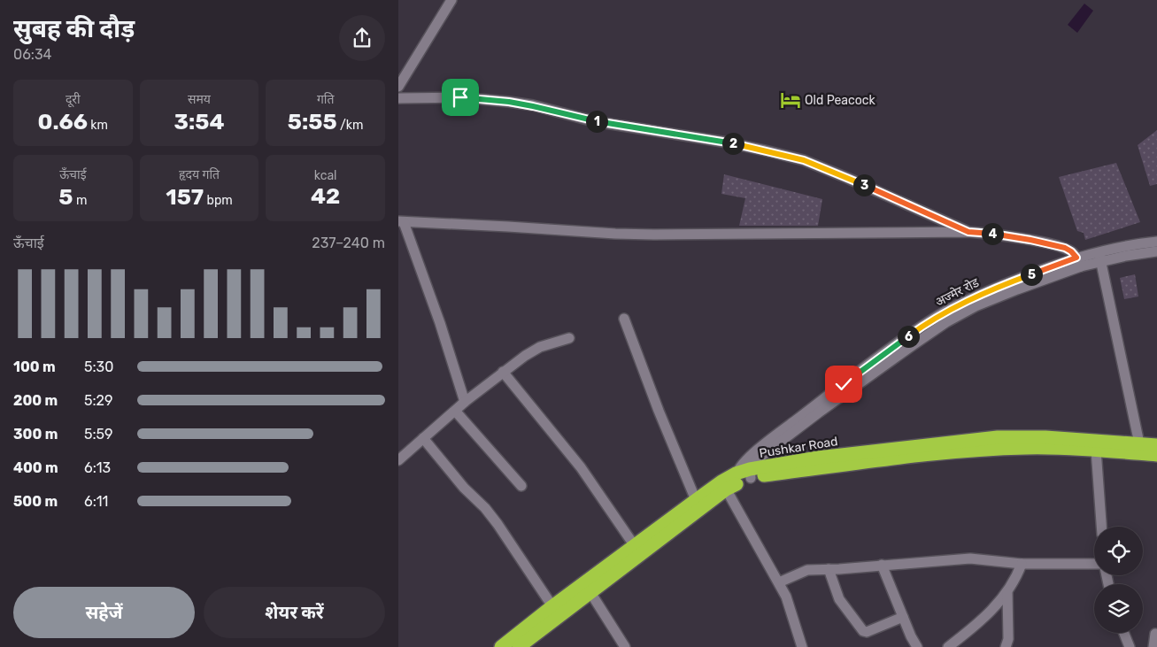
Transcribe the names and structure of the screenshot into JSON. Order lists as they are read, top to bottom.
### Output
{
  "streets": {
    "highway": ["Pushkar Road"],
    "street": ["अज्मेर रोड"]
  },
  "crossings": [
    ["अज्मेर रोड", "Pushkar Road"]
  ],
  "places": {
    "hotel": ["Old Peacock"]
  },
  "page": {
    "heading": ["सुबह की दौड़", "06:34"],
    "stats": [
      ["दूरी", "0.66 km"],
      ["समय", "3:54"],
      ["गति", "5:55 /km"],
      ["ऊँचाई", "5 m"],
      ["हृदय गति", "157 bpm"],
      ["kcal", "42"]
    ],
    "pins": [
      "1",
      "2",
      "3",
      "4",
      "5",
      "6"
    ],
    "chart": ["ऊँचाई", "237–240 m"],
    "list": [
      {
        "name": "100 m",
        "note": "5:30"
      },
      {
        "name": "200 m",
        "note": "5:29"
      },
      {
        "name": "300 m",
        "note": "5:59"
      },
      {
        "name": "400 m",
        "note": "6:13"
      },
      {
        "name": "500 m",
        "note": "6:11"
      }
    ],
    "buttons": ["सहेजें", "शेयर करें"]
  }
}
